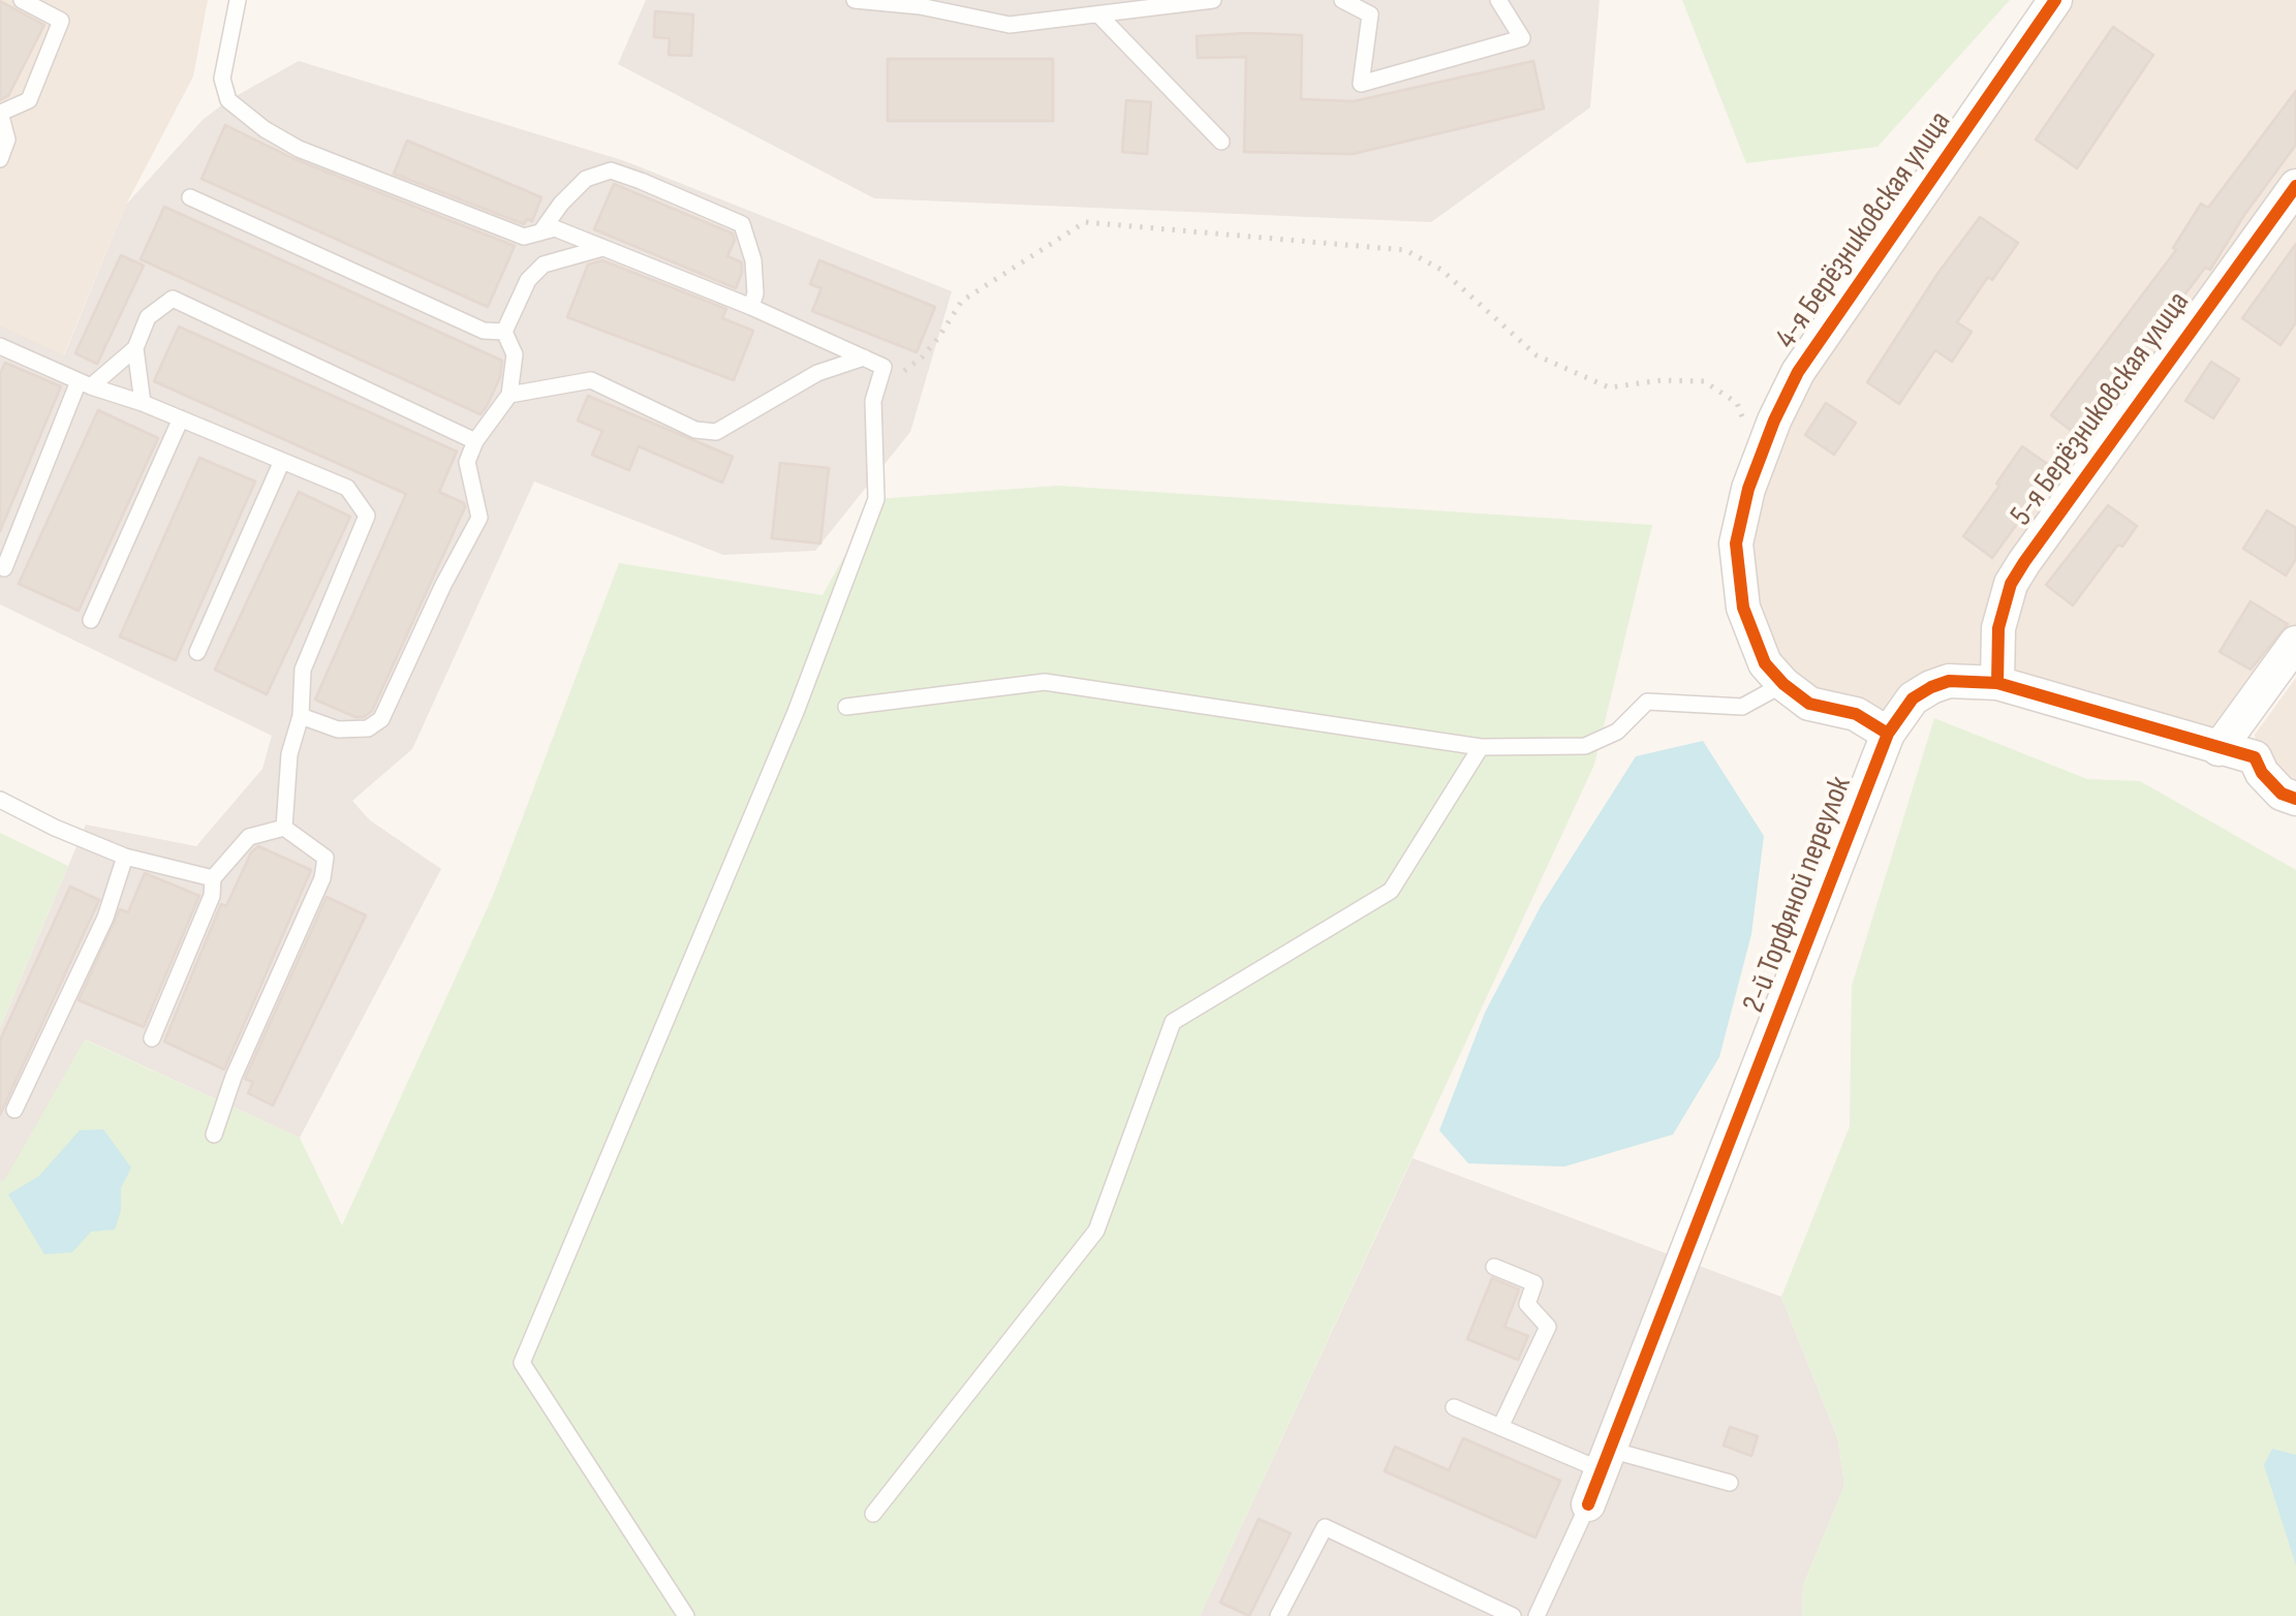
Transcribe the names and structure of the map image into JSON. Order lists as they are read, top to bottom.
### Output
{
  "streets": {
    "street": ["4-я Берёзниковская улица", "5-я Берёзниковская улица", "2-й Торфяной переулок"]
  },
  "crossings": [
    ["4-я Берёзниковская улица", "2-й Торфяной переулок"],
    ["5-я Берёзниковская улица", "2-й Торфяной переулок"]
  ]
}
